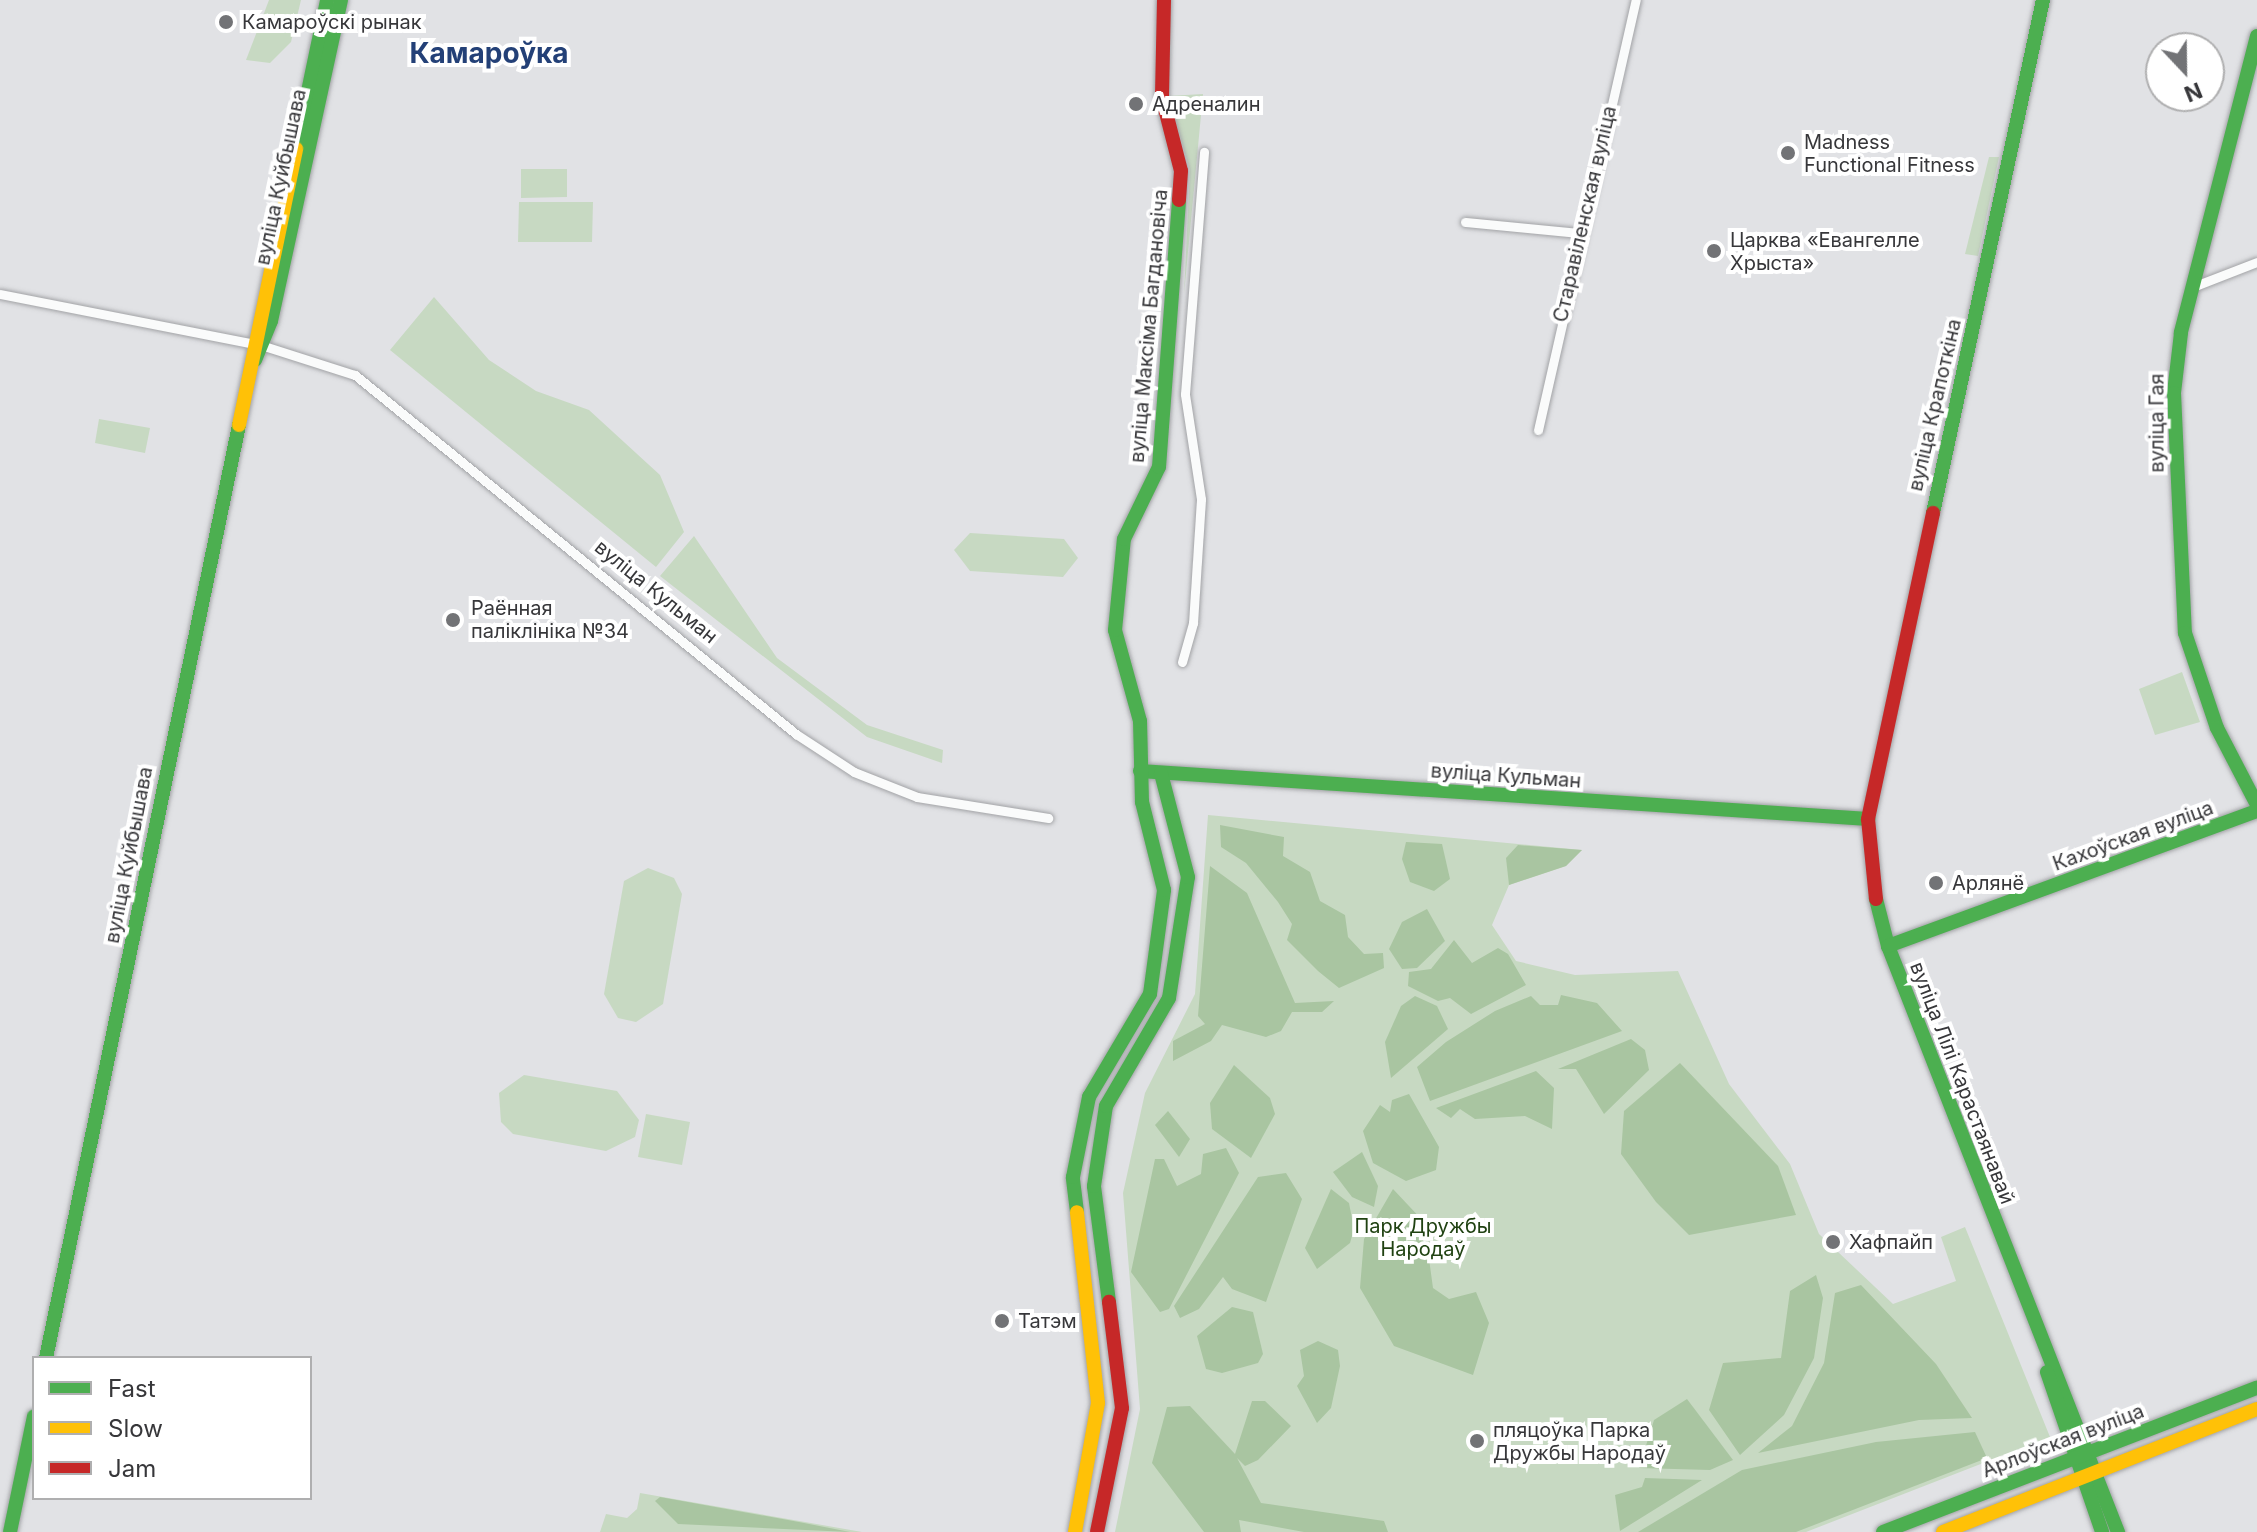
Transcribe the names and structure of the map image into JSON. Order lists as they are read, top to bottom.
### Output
{
  "streets": {
    "main road": [
      "вуліца Куйбышава",
      "вуліца Максіма Багдановіча",
      "вуліца Крапоткіна",
      "вуліца Гая",
      "вуліца Кульман",
      "Кахоўская вуліца",
      "вуліца Лілі Карастаянавай",
      "Арлоўская вуліца"
    ],
    "street": ["Старавіленская вуліца"]
  },
  "crossings": [
    ["вуліца Куйбышава", "вуліца Кульман"],
    ["вуліца Максіма Багдановіча", "вуліца Кульман"],
    ["вуліца Крапоткіна", "вуліца Кульман"],
    ["вуліца Крапоткіна", "вуліца Лілі Карастаянавай"],
    ["вуліца Кульман", "вуліца Лілі Карастаянавай"],
    ["Кахоўская вуліца", "вуліца Лілі Карастаянавай"],
    ["вуліца Лілі Карастаянавай", "Арлоўская вуліца"]
  ],
  "districts": ["Камароўка"],
  "parks": ["Парк Дружбы Народаў"],
  "places": [
    "Камароўскі рынак",
    "Адреналин",
    "Madness Functional Fitness",
    "Царква «Евангелле Хрыста»",
    "Раённая паліклініка №34",
    "Арлянё",
    "Хафпайп",
    "Татэм",
    "пляцоўка Парка Дружбы Народаў"
  ],
  "legend": ["Fast", "Slow", "Jam"],
  "north": "bottom"
}
